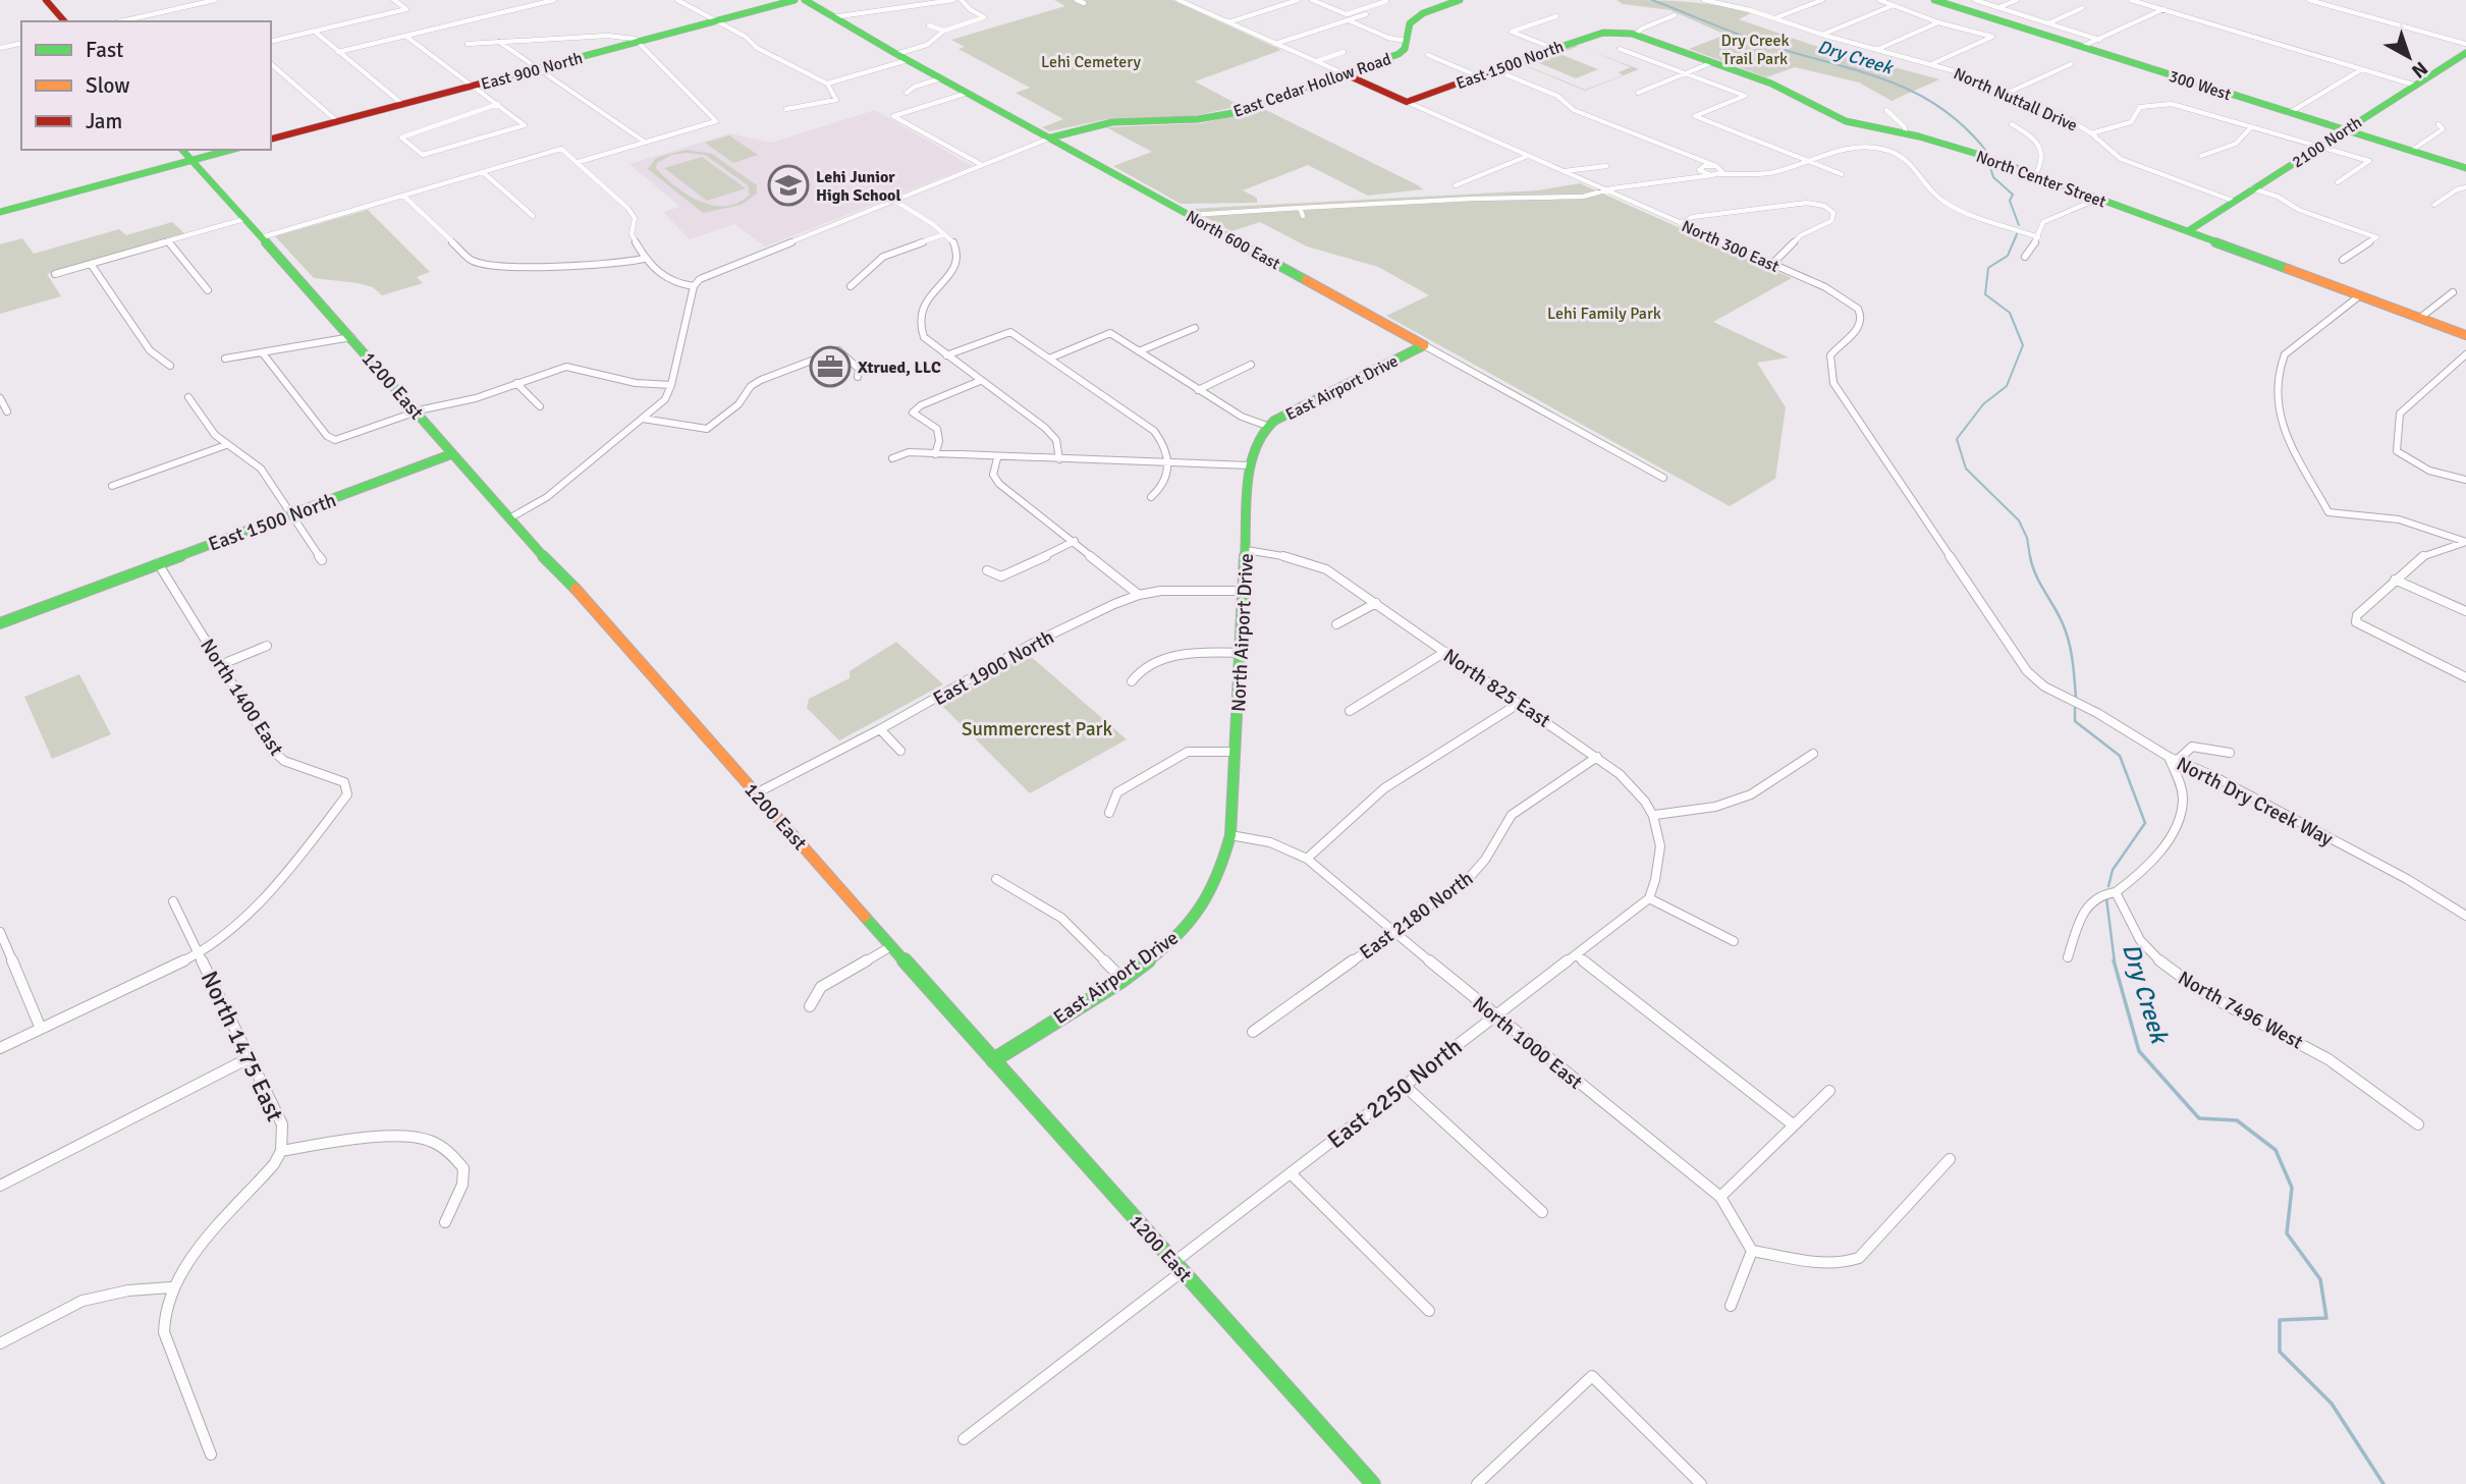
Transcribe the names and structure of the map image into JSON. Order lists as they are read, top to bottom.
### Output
{
  "streets": {
    "street": [
      "East 1500 North",
      "East 900 North",
      "East Cedar Hollow Road",
      "300 West",
      "North Nuttall Drive",
      "2100 North",
      "North Center Street",
      "North 600 East",
      "North 300 East",
      "1200 East",
      "East Airport Drive",
      "North Airport Drive",
      "East 1900 North",
      "North 825 East",
      "North 1400 East",
      "North Dry Creek Way",
      "East 2180 North",
      "North 7496 West",
      "North 1000 East",
      "North 1475 East",
      "East 2250 North"
    ]
  },
  "crossings": [
    ["East 1500 North", "North Center Street"],
    ["East 1500 North", "North 300 East"],
    ["East 1500 North", "1200 East"],
    ["East 1500 North", "North 1400 East"],
    ["East Cedar Hollow Road", "North 600 East"],
    ["East Cedar Hollow Road", "North 300 East"],
    ["300 West", "2100 North"],
    ["North Nuttall Drive", "2100 North"],
    ["2100 North", "North Center Street"],
    ["North 600 East", "East Airport Drive"],
    ["North 300 East", "North Dry Creek Way"],
    ["1200 East", "East Airport Drive"],
    ["1200 East", "East 1900 North"],
    ["1200 East", "East 2250 North"],
    ["East Airport Drive", "North Airport Drive"],
    ["East Airport Drive", "North 1000 East"],
    ["North Airport Drive", "East 1900 North"],
    ["North Airport Drive", "North 825 East"],
    ["North Airport Drive", "North 1000 East"],
    ["North 825 East", "East 2180 North"],
    ["North 825 East", "East 2250 North"],
    ["North 1400 East", "North 1475 East"],
    ["East 2180 North", "North 1000 East"],
    ["North 1000 East", "East 2250 North"]
  ],
  "water": ["Dry Creek"],
  "parks": [
    "Dry Creek Trail Park",
    "Lehi Cemetery",
    "Lehi Family Park",
    "Summercrest Park"
  ],
  "places": {
    "school or university": ["Lehi Junior High School"],
    "office": ["Xtrued, LLC"]
  },
  "legend": ["Fast", "Slow", "Jam"],
  "north": "bottom right"
}
